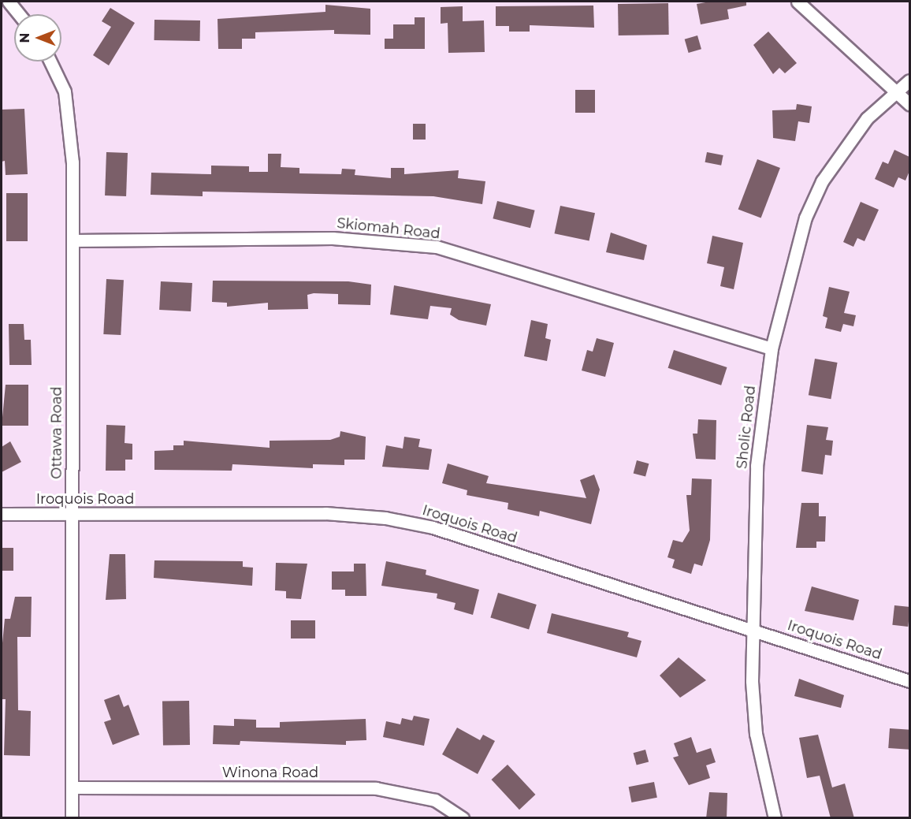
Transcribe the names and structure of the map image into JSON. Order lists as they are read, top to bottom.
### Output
{
  "streets": {
    "street": [
      "Skiomah Road",
      "Sholic Road",
      "Ottawa Road",
      "Iroquois Road",
      "Winona Road"
    ]
  },
  "crossings": [
    ["Skiomah Road", "Sholic Road"],
    ["Skiomah Road", "Ottawa Road"],
    ["Sholic Road", "Iroquois Road"],
    ["Ottawa Road", "Iroquois Road"],
    ["Ottawa Road", "Winona Road"]
  ],
  "north": "left"
}
